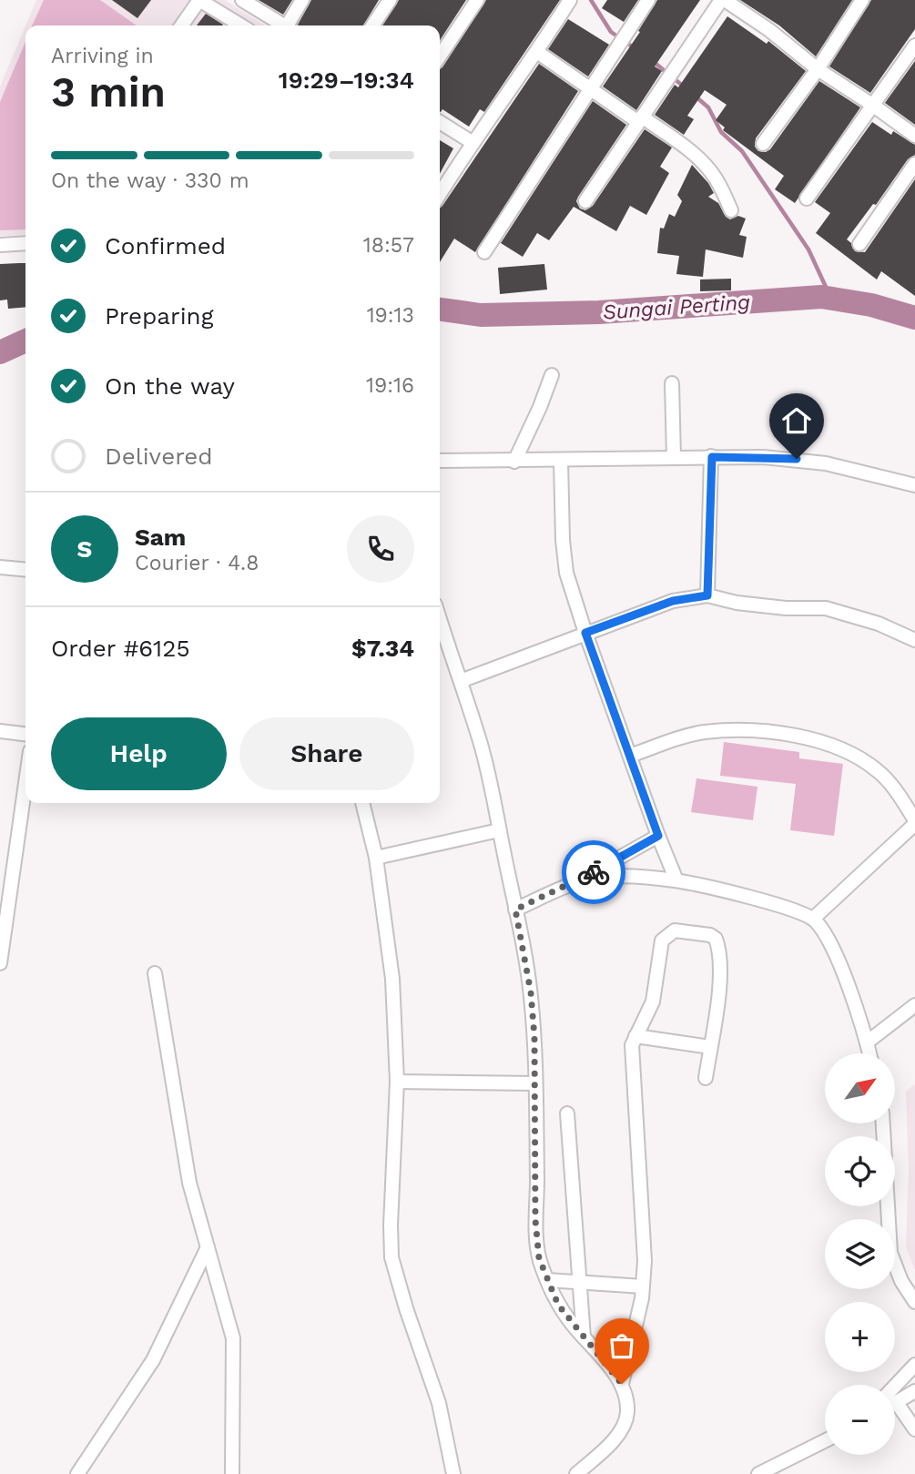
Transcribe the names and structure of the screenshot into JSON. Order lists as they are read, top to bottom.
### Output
{
  "water": ["Sungai Perting"],
  "north": "top right",
  "page": {
    "heading": ["3 min", "Arriving in", "19:29–19:34"],
    "panel": [
      "Sam",
      "Courier · 4.8",
      "Order #6125",
      "$7.34"
    ],
    "bar": "On the way · 330 m",
    "list": [
      ["Confirmed", "18:57"],
      ["Preparing", "19:13"],
      ["On the way", "19:16"],
      "Delivered"
    ],
    "round": "S",
    "buttons": ["Help", "Share"],
    "map_buttons": ["+", "−"]
  }
}
